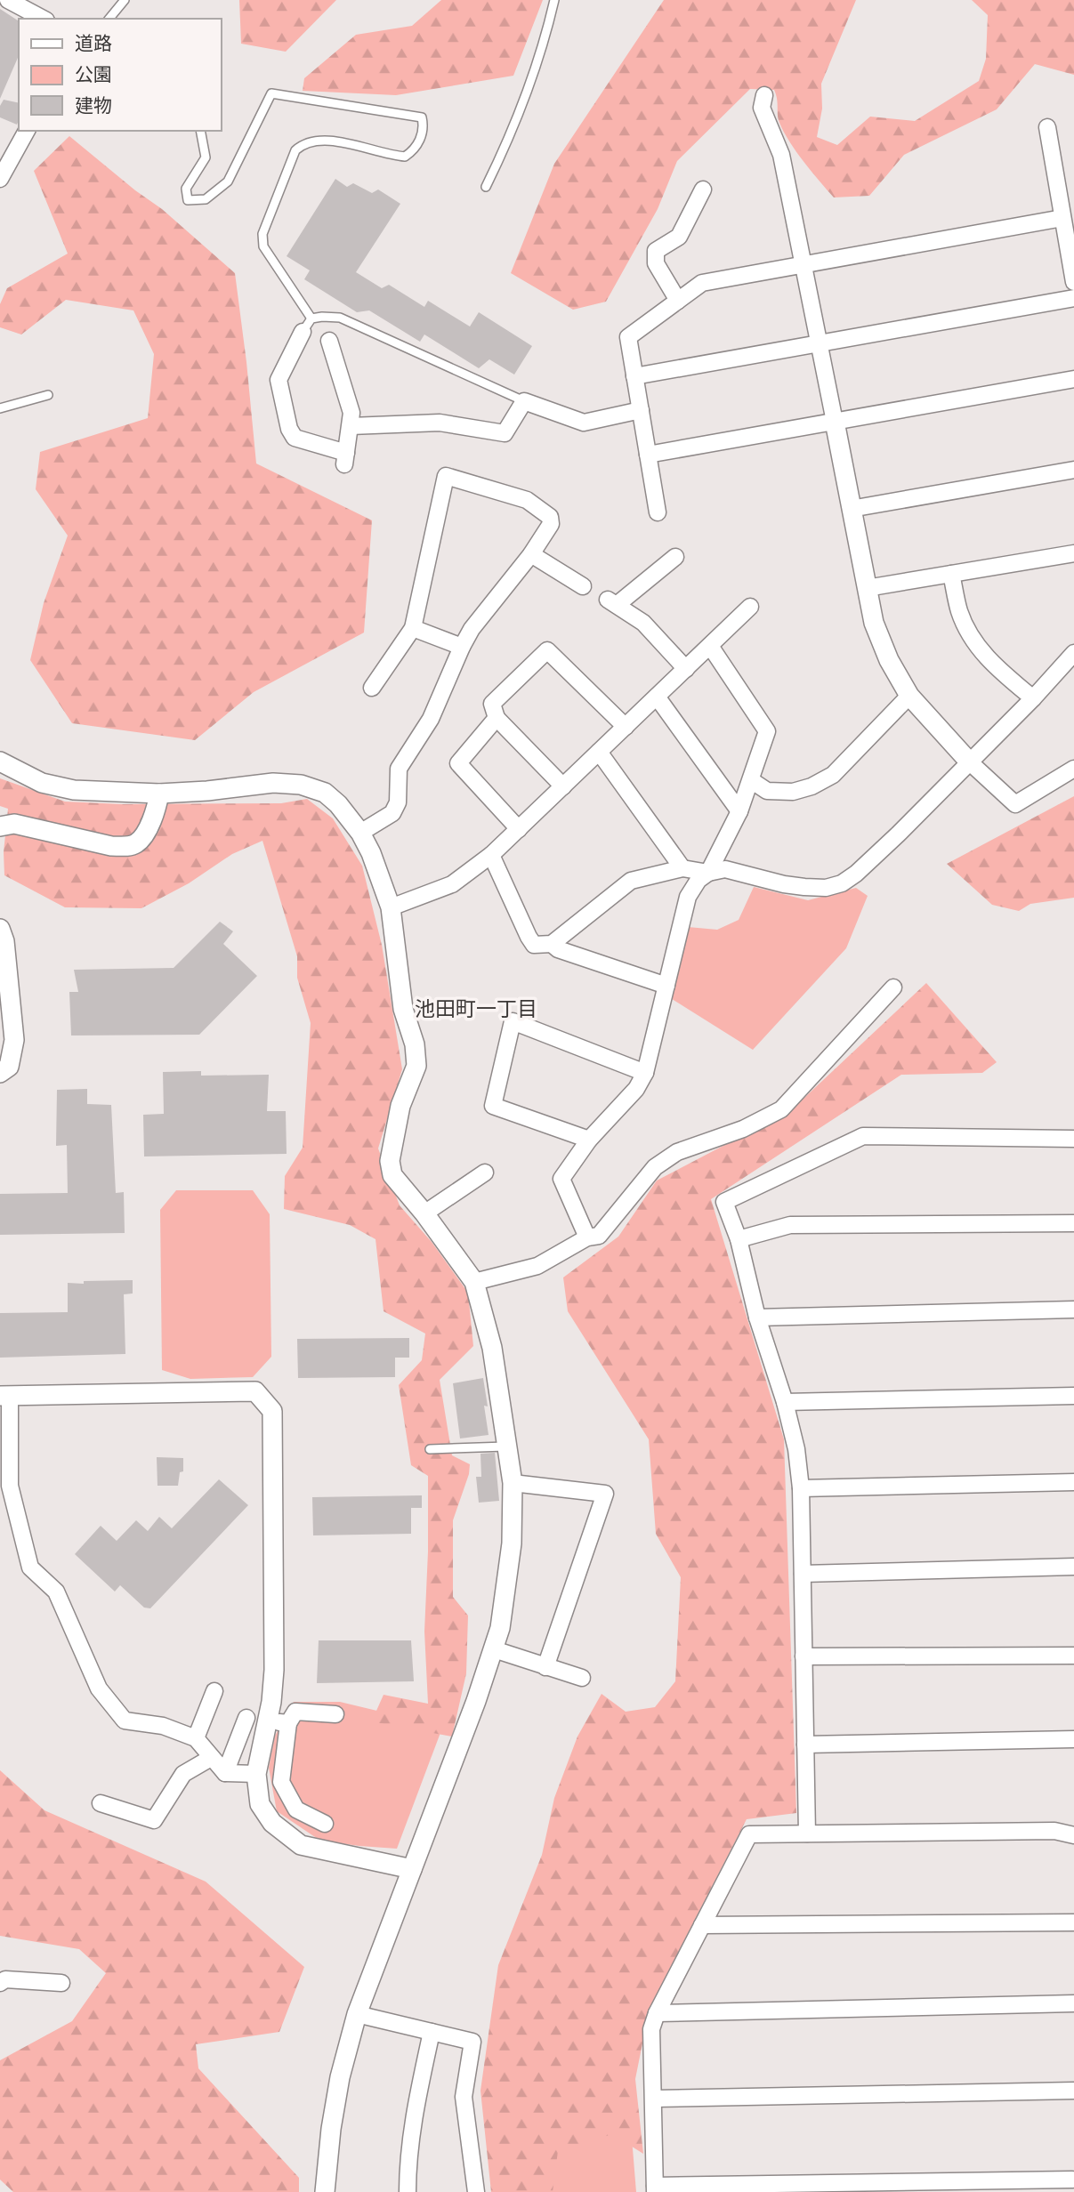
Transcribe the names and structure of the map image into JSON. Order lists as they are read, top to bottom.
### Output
{
  "districts": ["池田町一丁目"],
  "legend": ["道路", "公園", "建物"]
}
